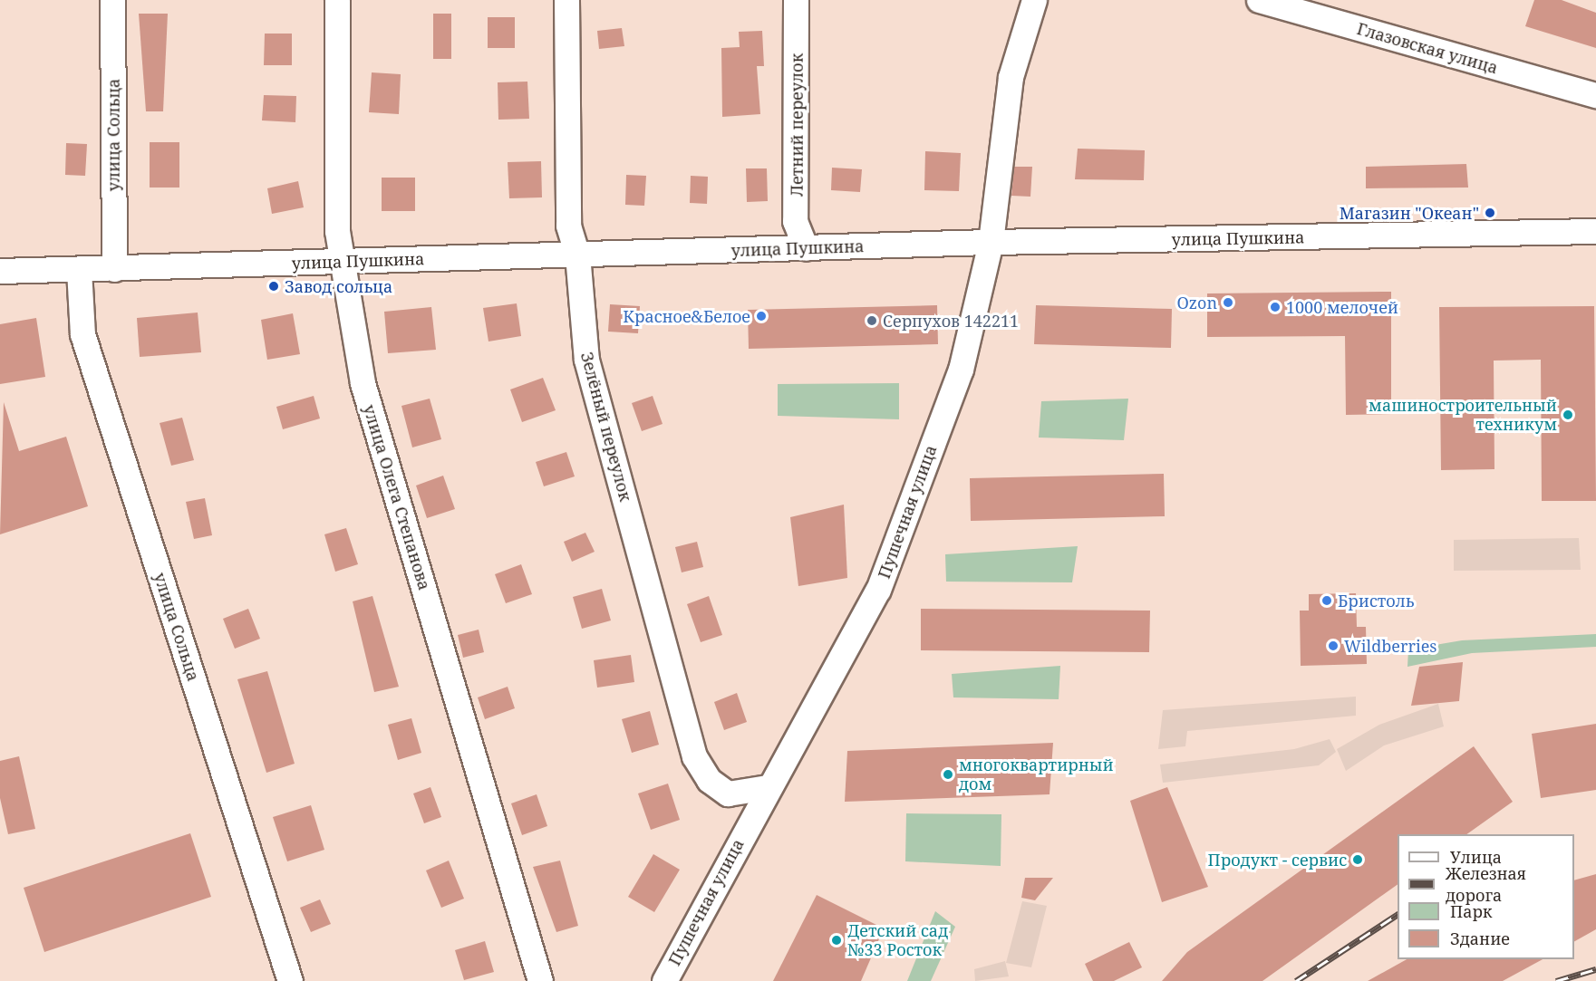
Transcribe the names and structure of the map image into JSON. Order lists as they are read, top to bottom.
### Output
{
  "streets": {
    "street": [
      "Глазовская улица",
      "Летний переулок",
      "улица Сольца",
      "улица Пушкина",
      "Зелёный переулок",
      "улица Олега Степанова",
      "Пушечная улица"
    ]
  },
  "crossings": [
    ["Летний переулок", "улица Пушкина"],
    ["улица Сольца", "улица Пушкина"],
    ["улица Пушкина", "Зелёный переулок"],
    ["улица Пушкина", "улица Олега Степанова"],
    ["улица Пушкина", "Пушечная улица"],
    ["Зелёный переулок", "Пушечная улица"]
  ],
  "places": [
    "Магазин \"Океан\"",
    "Завод сольца",
    "Ozon",
    "1000 мелочей",
    "Красное&Белое",
    "Серпухов 142211",
    "машиностроительный техникум",
    "Бристоль",
    "Wildberries",
    "многоквартирный дом",
    "Продукт - сервис",
    "Детский сад №33 Росток"
  ],
  "legend": [
    "Улица",
    "Железная дорога",
    "Парк",
    "Здание"
  ]
}
